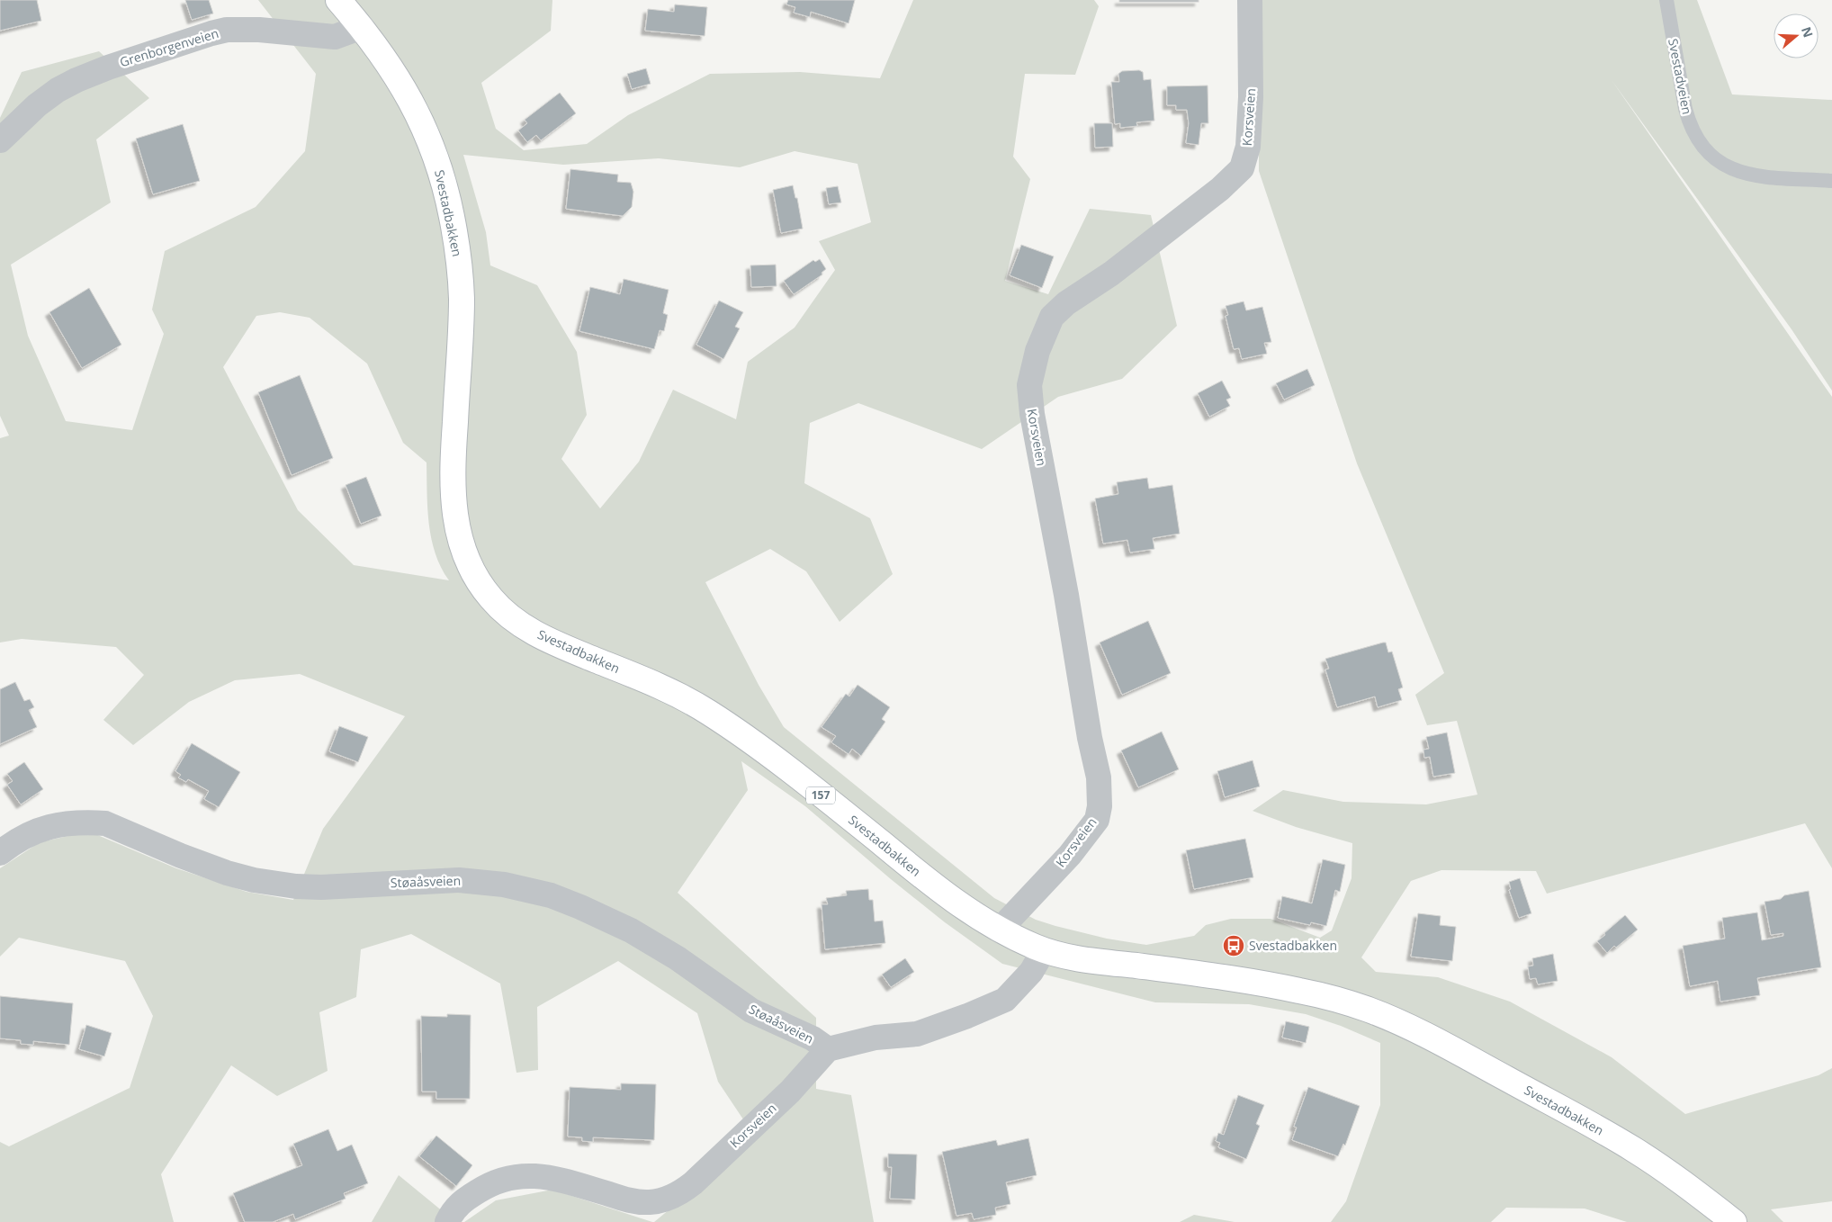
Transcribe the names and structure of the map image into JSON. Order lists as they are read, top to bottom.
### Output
{
  "streets": {
    "main road": ["Svestadbakken", "157"],
    "street": ["Grenborgenveien", "Korsveien", "Støaåsveien"],
    "lane": ["Svestadveien"]
  },
  "crossings": [
    ["Grenborgenveien", "Svestadbakken"],
    ["Korsveien", "Svestadbakken"],
    ["Korsveien", "Støaåsveien"]
  ],
  "places": {
    "bus stop": ["Svestadbakken"]
  },
  "north": "right"
}
